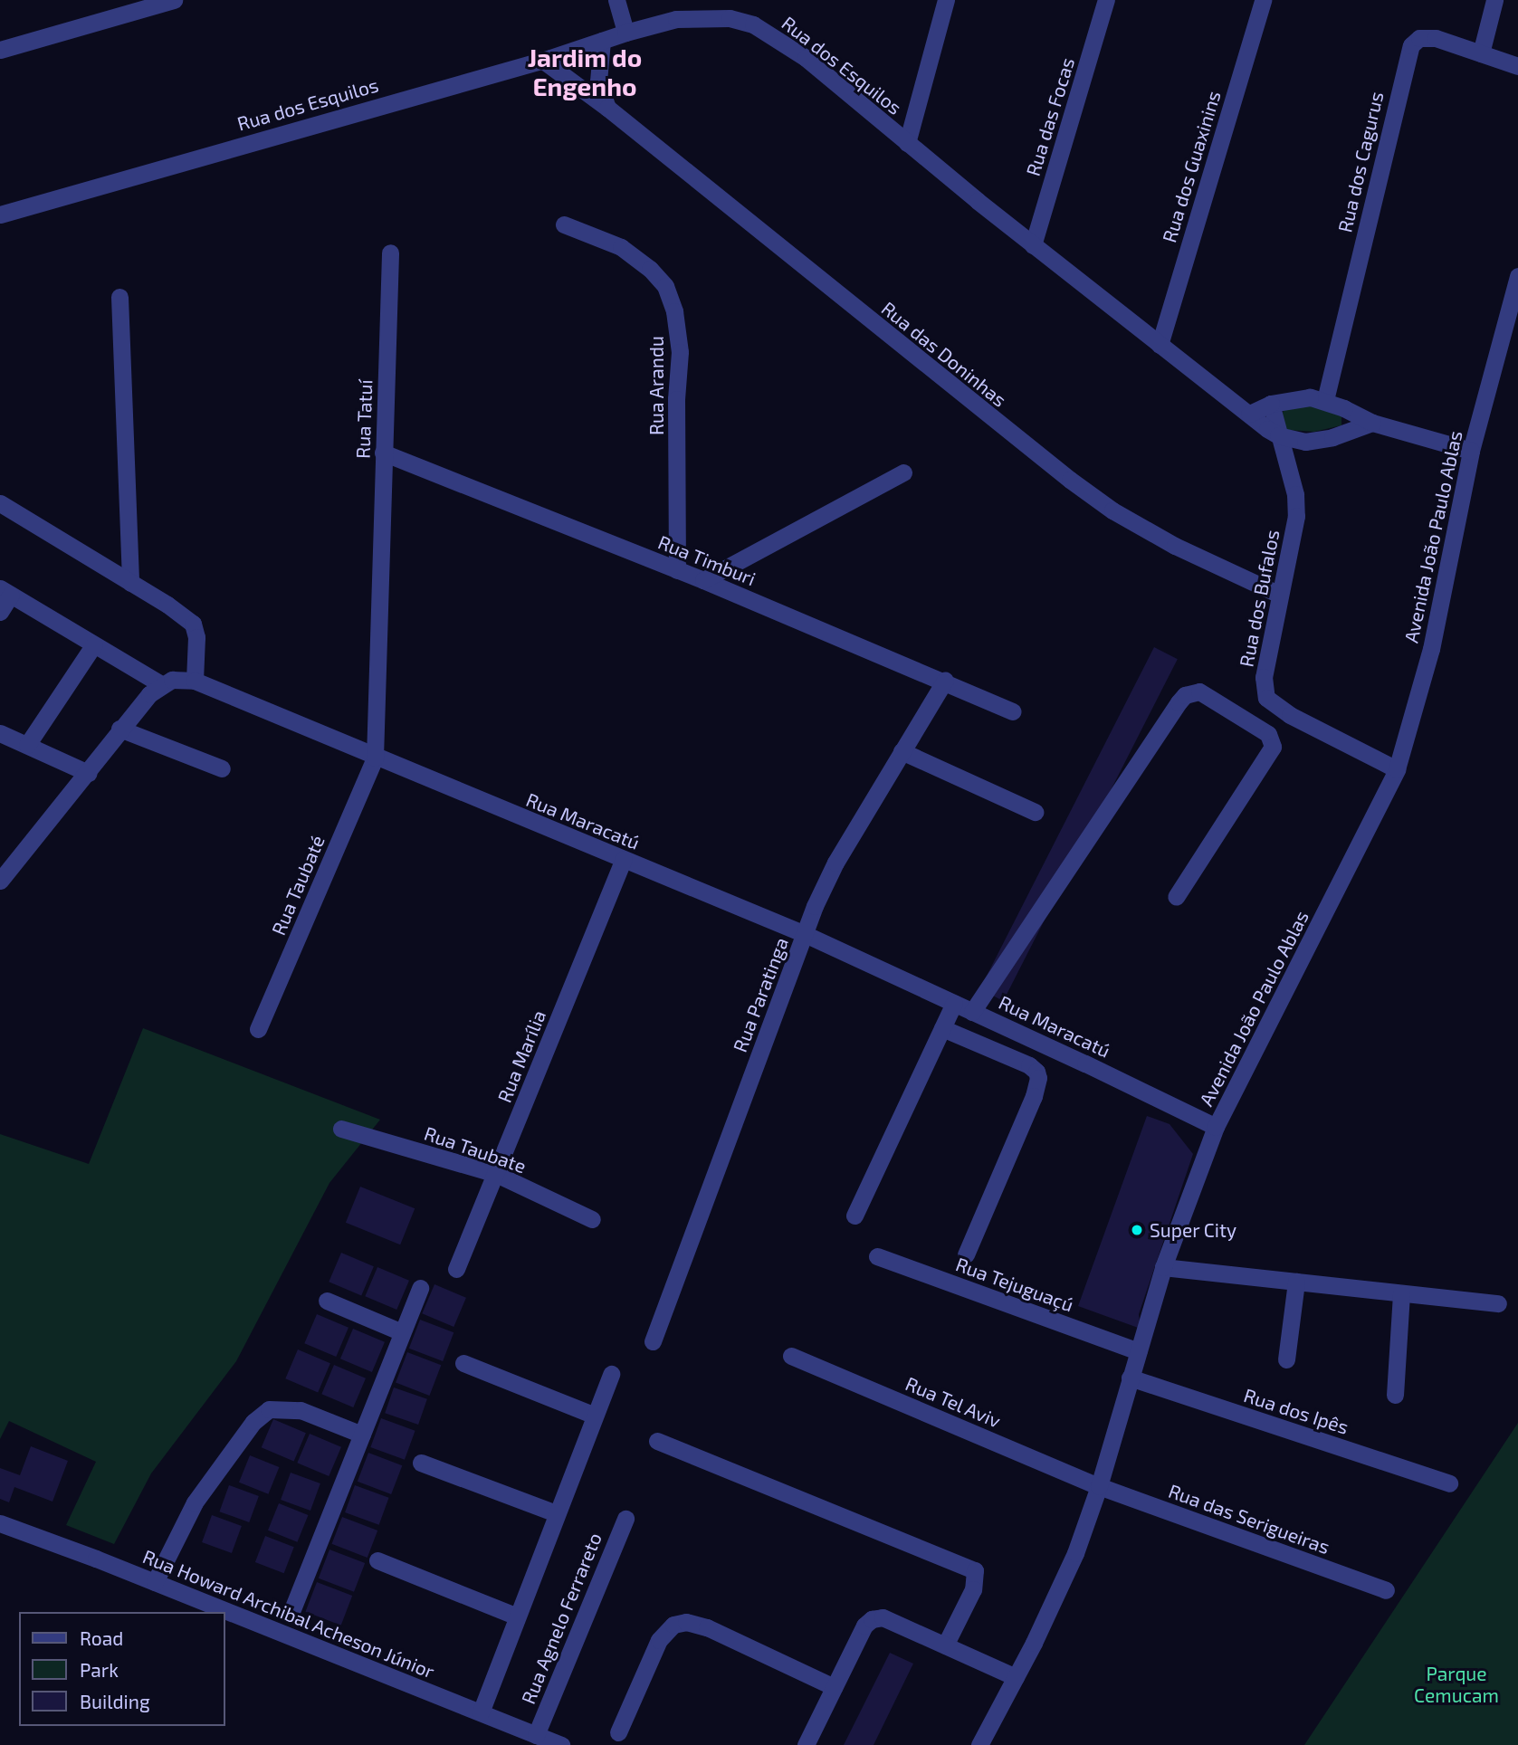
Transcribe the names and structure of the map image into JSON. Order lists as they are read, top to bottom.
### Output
{
  "streets": {
    "street": [
      "Rua dos Esquilos",
      "Rua das Focas",
      "Rua dos Cagurus",
      "Rua dos Guaxinins",
      "Rua das Doninhas",
      "Rua Arandu",
      "Rua Tatuí",
      "Avenida João Paulo Ablas",
      "Rua Timburi",
      "Rua dos Bufalos",
      "Rua Maracatú",
      "Rua Taubaté",
      "Rua Paratinga",
      "Rua Marília",
      "Rua Taubate",
      "Rua Tejuguaçú",
      "Rua Tel Aviv",
      "Rua dos Ipês",
      "Rua das Serigueiras",
      "Rua Howard Archibal Acheson Júnior",
      "Rua Agnelo Ferrareto"
    ]
  },
  "crossings": [
    ["Rua dos Esquilos", "Rua das Focas"],
    ["Rua dos Esquilos", "Rua dos Guaxinins"],
    ["Rua dos Esquilos", "Rua das Doninhas"],
    ["Rua dos Esquilos", "Rua dos Bufalos"],
    ["Rua das Doninhas", "Rua dos Bufalos"],
    ["Rua Arandu", "Rua Timburi"],
    ["Rua Tatuí", "Rua Timburi"],
    ["Rua Tatuí", "Rua Maracatú"],
    ["Rua Tatuí", "Rua Taubaté"],
    ["Avenida João Paulo Ablas", "Rua dos Bufalos"],
    ["Avenida João Paulo Ablas", "Rua Maracatú"],
    ["Avenida João Paulo Ablas", "Rua Tejuguaçú"],
    ["Avenida João Paulo Ablas", "Rua Tel Aviv"],
    ["Avenida João Paulo Ablas", "Rua dos Ipês"],
    ["Avenida João Paulo Ablas", "Rua das Serigueiras"],
    ["Rua Timburi", "Rua Paratinga"],
    ["Rua Maracatú", "Rua Taubaté"],
    ["Rua Maracatú", "Rua Paratinga"],
    ["Rua Maracatú", "Rua Marília"],
    ["Rua Marília", "Rua Taubate"],
    ["Rua Tel Aviv", "Rua das Serigueiras"],
    ["Rua Howard Archibal Acheson Júnior", "Rua Agnelo Ferrareto"]
  ],
  "districts": ["Jardim do Engenho"],
  "parks": ["Parque Cemucam"],
  "places": ["Super City"],
  "legend": ["Road", "Park", "Building"]
}
